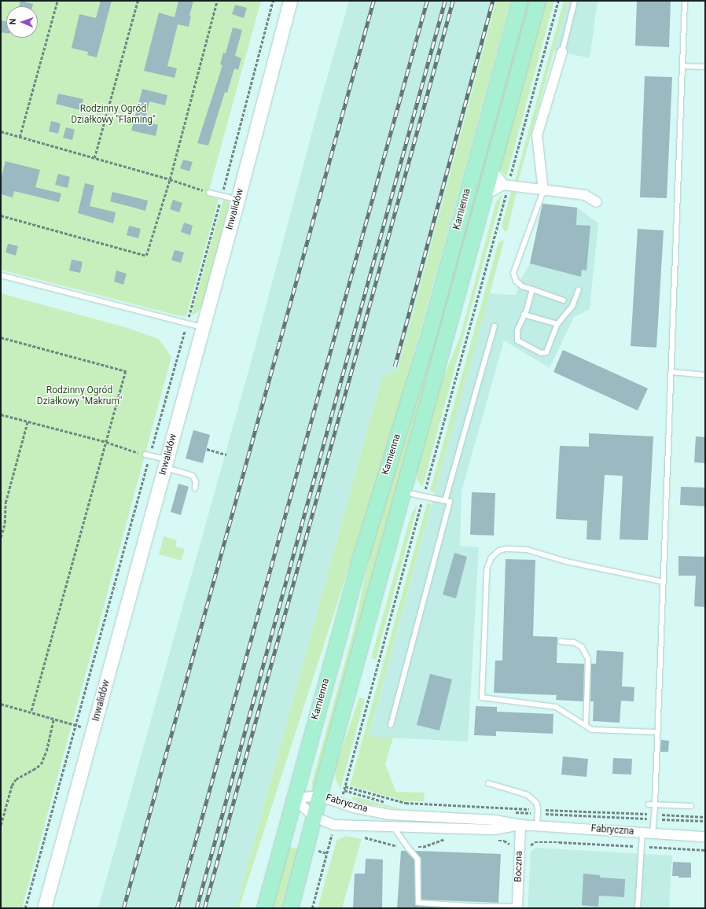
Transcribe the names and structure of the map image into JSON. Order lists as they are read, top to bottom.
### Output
{
  "streets": {
    "main road": ["Kamienna"],
    "street": ["Inwalidów", "Fabryczna", "Boczna"]
  },
  "crossings": [
    ["Kamienna", "Fabryczna"],
    ["Fabryczna", "Boczna"]
  ],
  "parks": ["Rodzinny Ogród Działkowy \"Flaming\"", "Rodzinny Ogród Działkowy \"Makrum\""],
  "north": "left"
}
